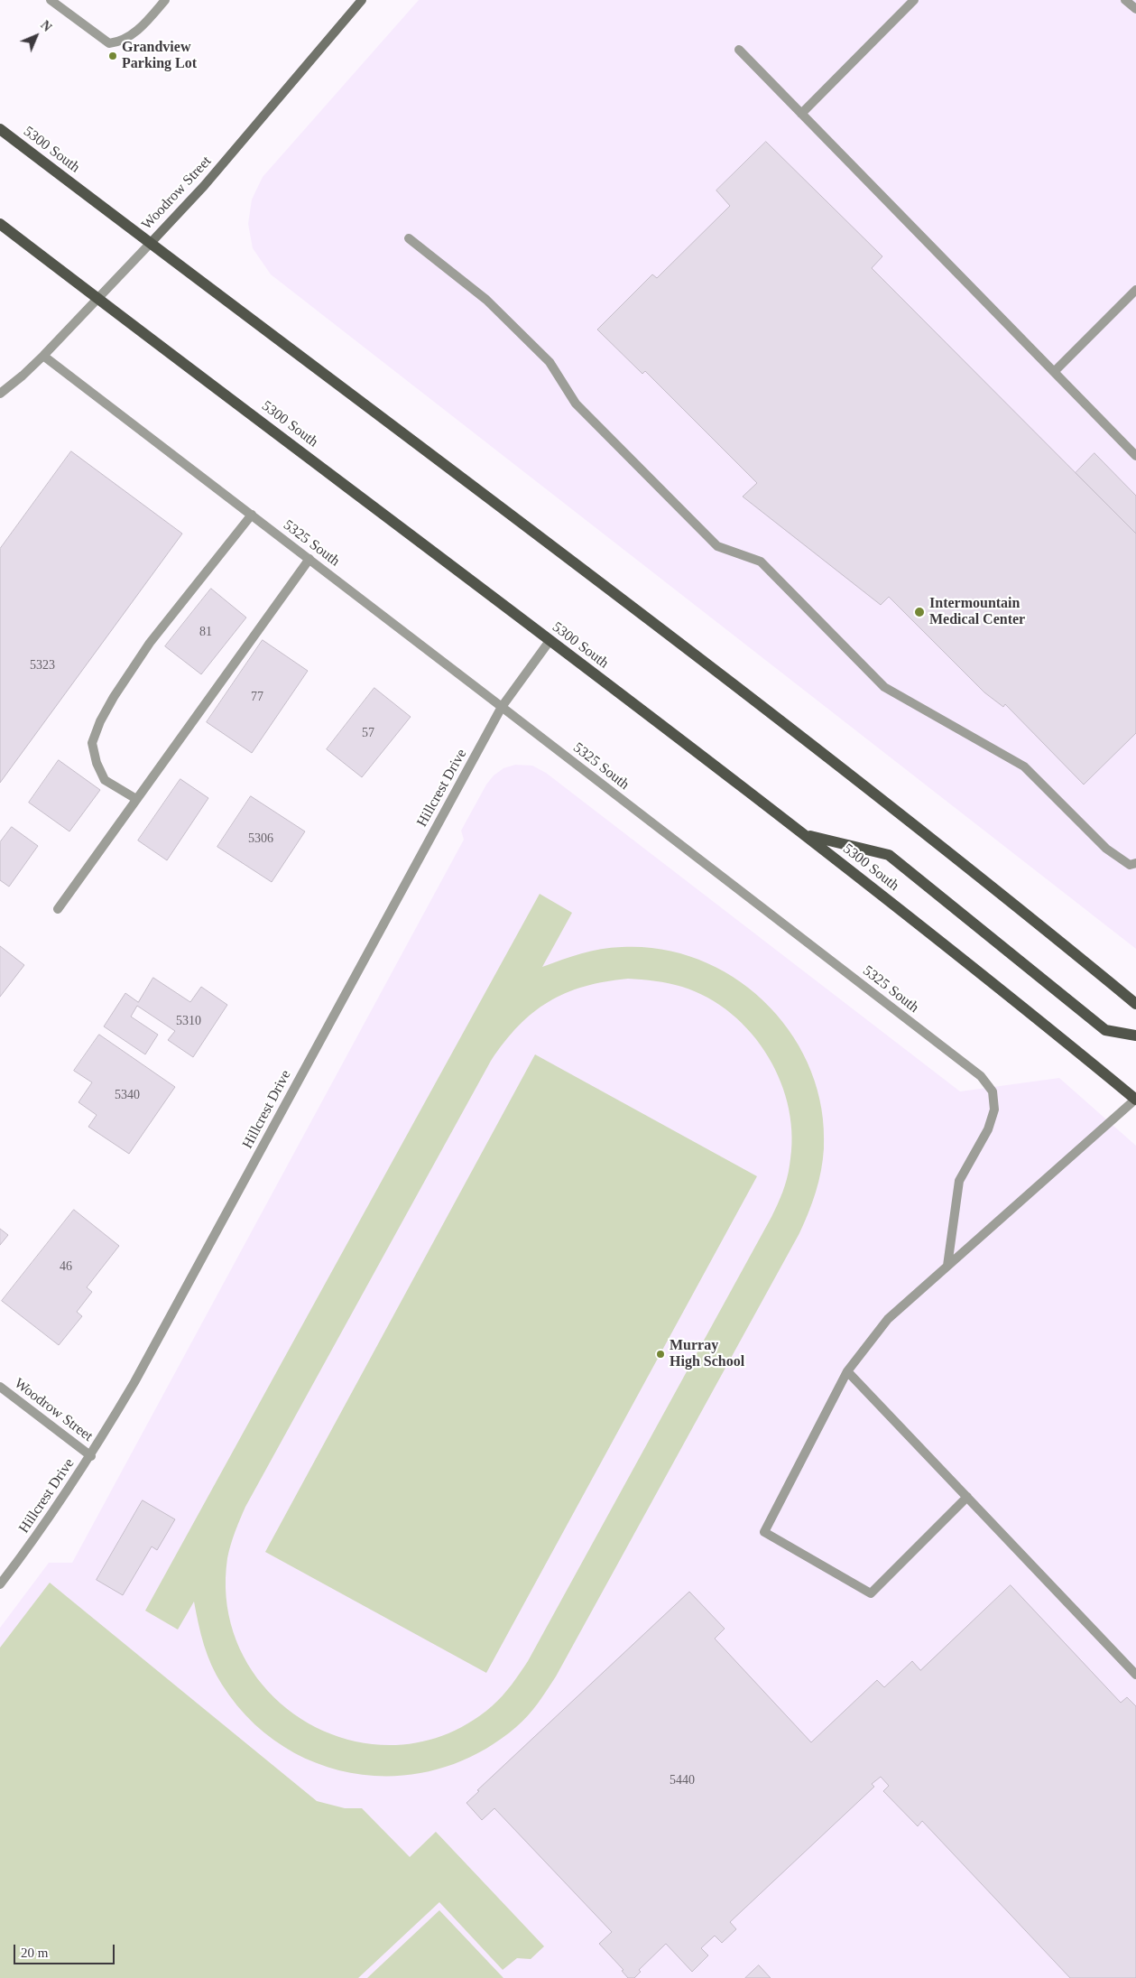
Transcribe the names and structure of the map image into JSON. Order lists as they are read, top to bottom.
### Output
{
  "streets": {
    "main road": ["5300 South"],
    "street": ["Woodrow Street", "5325 South", "Hillcrest Drive"]
  },
  "crossings": [
    ["5300 South", "Woodrow Street"],
    ["5300 South", "Hillcrest Drive"],
    ["Woodrow Street", "5325 South"],
    ["Woodrow Street", "Hillcrest Drive"],
    ["5325 South", "Hillcrest Drive"]
  ],
  "places": ["Grandview Parking Lot", "Intermountain Medical Center", "Murray High School"],
  "house_numbers": [
    "81",
    "5323",
    "77",
    "57",
    "5306",
    "5310",
    "5340",
    "46",
    "5440"
  ],
  "scale_bar": "20 m",
  "north": "top right"
}
